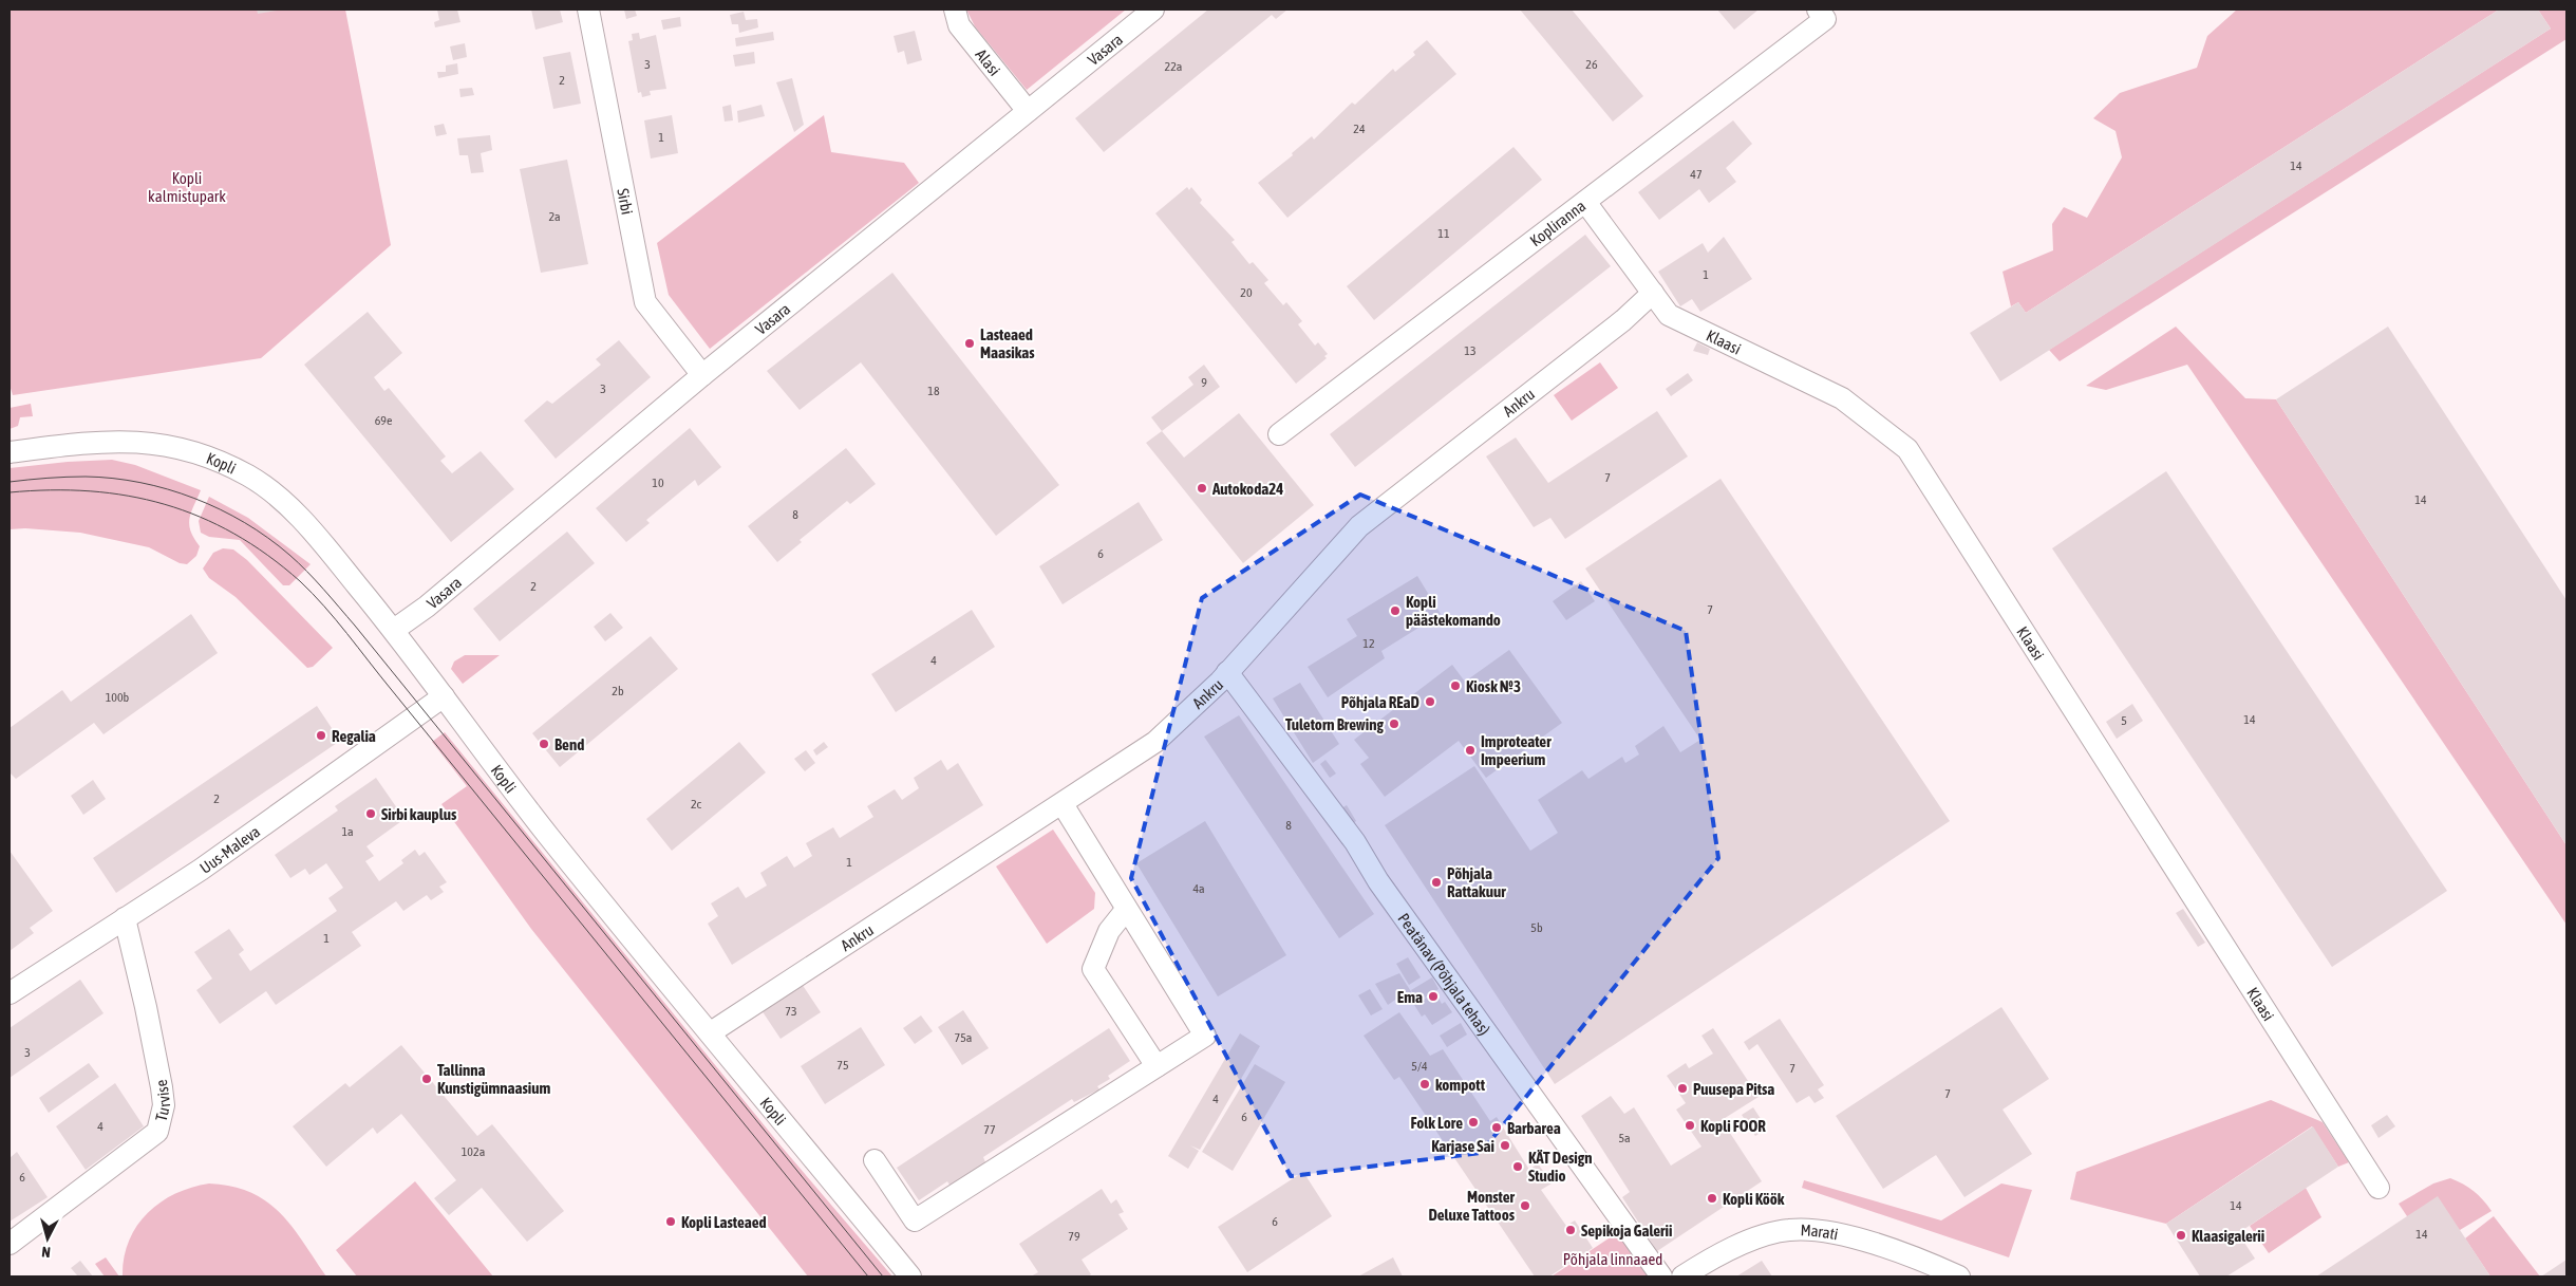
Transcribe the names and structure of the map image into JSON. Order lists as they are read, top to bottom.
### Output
{
  "streets": {
    "street": [
      "Vasara",
      "Alasi",
      "Sirbi",
      "Kopliranna",
      "Klaasi",
      "Ankru",
      "Kopli",
      "Uus-Maleva",
      "Peatänav (Põhjala tehas)",
      "Turvise",
      "Marati"
    ]
  },
  "crossings": [
    ["Vasara", "Alasi"],
    ["Vasara", "Sirbi"],
    ["Vasara", "Kopli"],
    ["Kopliranna", "Klaasi"],
    ["Klaasi", "Ankru"],
    ["Ankru", "Kopli"],
    ["Ankru", "Peatänav (Põhjala tehas)"],
    ["Kopli", "Uus-Maleva"],
    ["Uus-Maleva", "Turvise"]
  ],
  "parks": ["Kopli kalmistupark", "Põhjala linnaaed"],
  "places": [
    "Lasteaed Maasikas",
    "Autokoda24",
    "Kopli päästekomando",
    "Kiosk №3",
    "Põhjala REaD",
    "Tuletorn Brewing",
    "Regalia",
    "Bend",
    "Improteater Impeerium",
    "Sirbi kauplus",
    "Põhjala Rattakuur",
    "Ema",
    "Tallinna Kunstigümnaasium",
    "kompott",
    "Puusepa Pitsa",
    "Folk Lore",
    "Kopli FOOR",
    "Barbarea",
    "Karjase Sai",
    "KÄT Design Studio",
    "Kopli Köök",
    "Monster Deluxe Tattoos",
    "Kopli Lasteaed",
    "Sepikoja Galerii",
    "Klaasigalerii"
  ],
  "house_numbers": [
    "3",
    "26",
    "22a",
    "2",
    "24",
    "1",
    "14",
    "47",
    "2a",
    "11",
    "1",
    "20",
    "13",
    "9",
    "3",
    "18",
    "69e",
    "7",
    "10",
    "14",
    "8",
    "6",
    "2",
    "7",
    "12",
    "4",
    "2b",
    "100b",
    "14",
    "5",
    "2",
    "2c",
    "8",
    "1a",
    "1",
    "4a",
    "5b",
    "1",
    "73",
    "75a",
    "3",
    "75",
    "5/4",
    "7",
    "7",
    "4",
    "6",
    "4",
    "77",
    "5a",
    "102a",
    "6",
    "14",
    "6",
    "14",
    "79"
  ],
  "north": "bottom"
}
